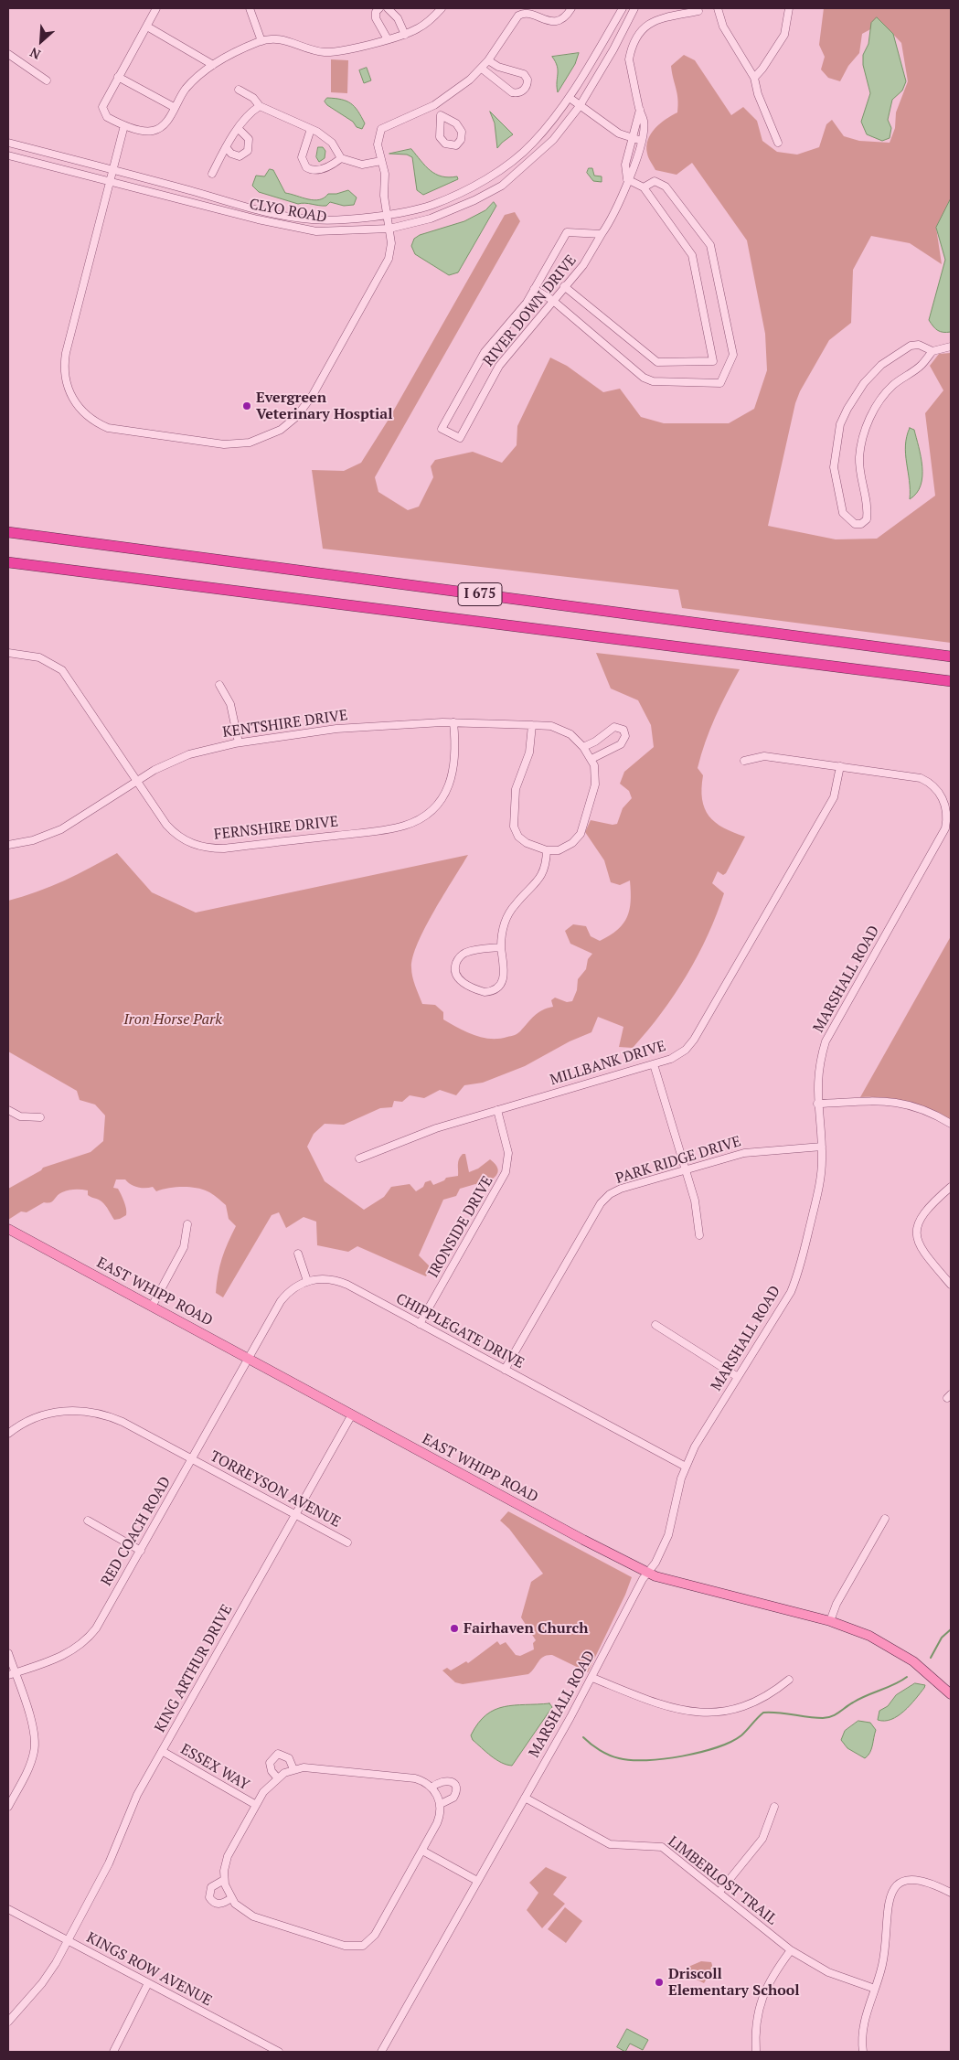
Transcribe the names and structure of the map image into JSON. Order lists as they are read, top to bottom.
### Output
{
  "streets": {
    "highway": ["I 675"],
    "main road": ["EAST WHIPP ROAD"],
    "street": [
      "CLYO ROAD",
      "RIVER DOWN DRIVE",
      "KENTSHIRE DRIVE",
      "FERNSHIRE DRIVE",
      "MARSHALL ROAD",
      "MILLBANK DRIVE",
      "PARK RIDGE DRIVE",
      "IRONSIDE DRIVE",
      "CHIPPLEGATE DRIVE",
      "TORREYSON AVENUE",
      "RED COACH ROAD",
      "KING ARTHUR DRIVE",
      "ESSEX WAY",
      "LIMBERLOST TRAIL",
      "KINGS ROW AVENUE"
    ]
  },
  "crossings": [
    ["KENTSHIRE DRIVE", "FERNSHIRE DRIVE"],
    ["MARSHALL ROAD", "MILLBANK DRIVE"],
    ["MARSHALL ROAD", "PARK RIDGE DRIVE"],
    ["MARSHALL ROAD", "EAST WHIPP ROAD"],
    ["MARSHALL ROAD", "CHIPPLEGATE DRIVE"],
    ["MARSHALL ROAD", "LIMBERLOST TRAIL"],
    ["MILLBANK DRIVE", "IRONSIDE DRIVE"],
    ["PARK RIDGE DRIVE", "CHIPPLEGATE DRIVE"],
    ["IRONSIDE DRIVE", "CHIPPLEGATE DRIVE"],
    ["EAST WHIPP ROAD", "CHIPPLEGATE DRIVE"],
    ["EAST WHIPP ROAD", "RED COACH ROAD"],
    ["EAST WHIPP ROAD", "KING ARTHUR DRIVE"],
    ["CHIPPLEGATE DRIVE", "RED COACH ROAD"],
    ["TORREYSON AVENUE", "RED COACH ROAD"],
    ["TORREYSON AVENUE", "KING ARTHUR DRIVE"],
    ["KING ARTHUR DRIVE", "ESSEX WAY"],
    ["KING ARTHUR DRIVE", "KINGS ROW AVENUE"]
  ],
  "parks": ["Iron Horse Park"],
  "places": ["Evergreen Veterinary Hosptial", "Fairhaven Church", "Driscoll Elementary School"],
  "north": "bottom left"
}
